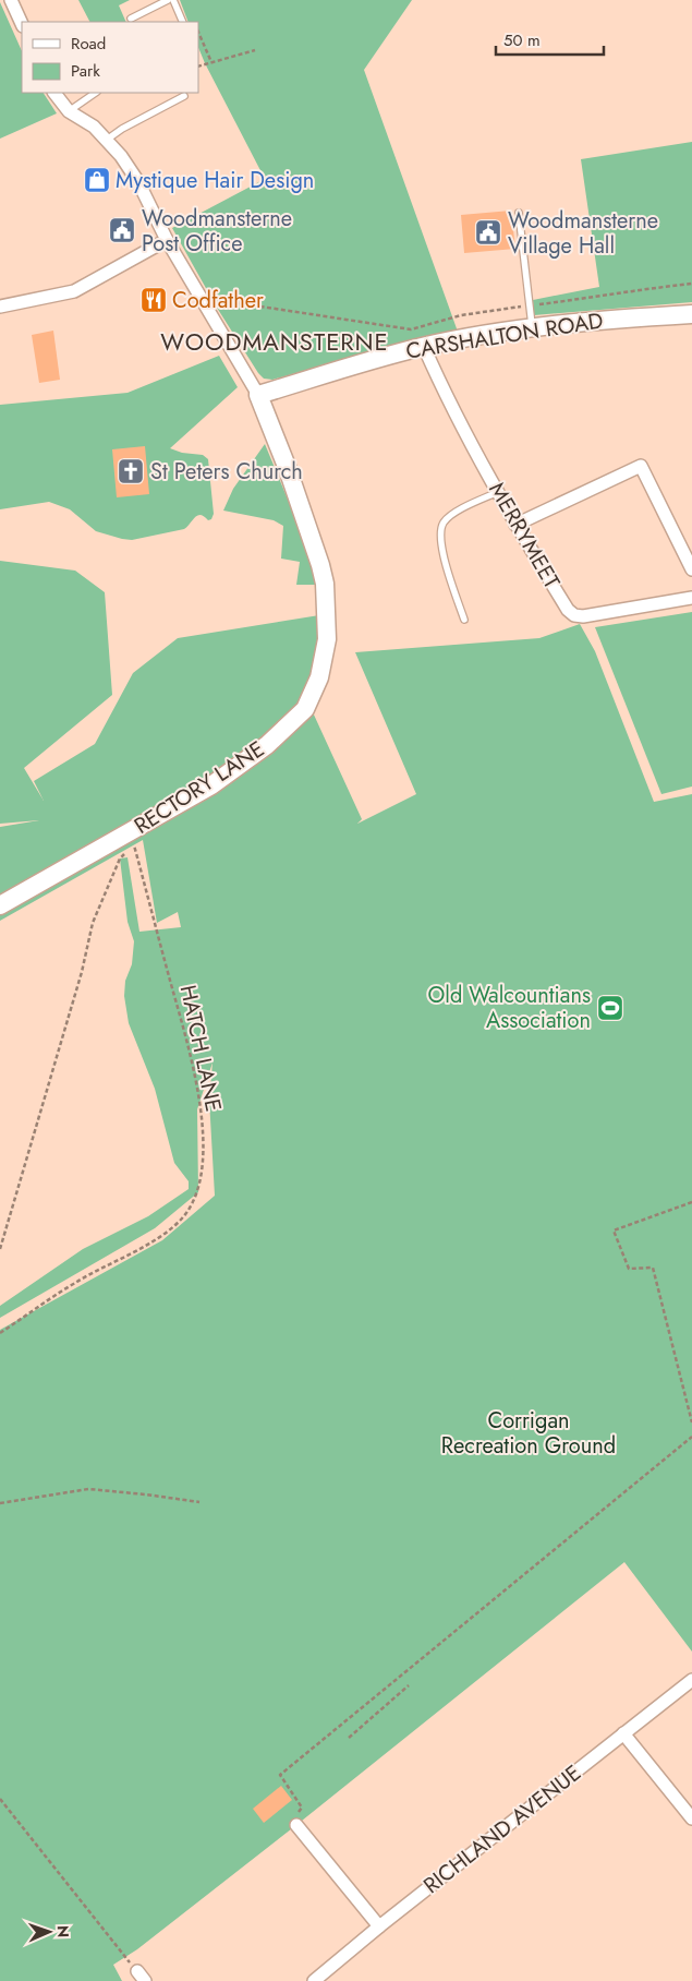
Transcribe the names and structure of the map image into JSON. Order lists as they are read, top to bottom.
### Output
{
  "streets": {
    "main road": ["CARSHALTON ROAD", "RECTORY LANE"],
    "street": ["MERRYMEET", "RICHLAND AVENUE"],
    "path": ["HATCH LANE"]
  },
  "crossings": [
    ["CARSHALTON ROAD", "MERRYMEET"],
    ["CARSHALTON ROAD", "RECTORY LANE"],
    ["RECTORY LANE", "HATCH LANE"]
  ],
  "districts": ["WOODMANSTERNE"],
  "parks": ["Corrigan Recreation Ground"],
  "places": {
    "shop": ["Mystique Hair Design"],
    "public building": ["Woodmansterne Post Office", "Woodmansterne Village Hall"],
    "restaurant": ["Codfather"],
    "church": ["St Peters Church"],
    "sports": ["Old Walcountians Association"]
  },
  "legend": ["Road", "Park"],
  "scale_bar": "50 m",
  "north": "right"
}
